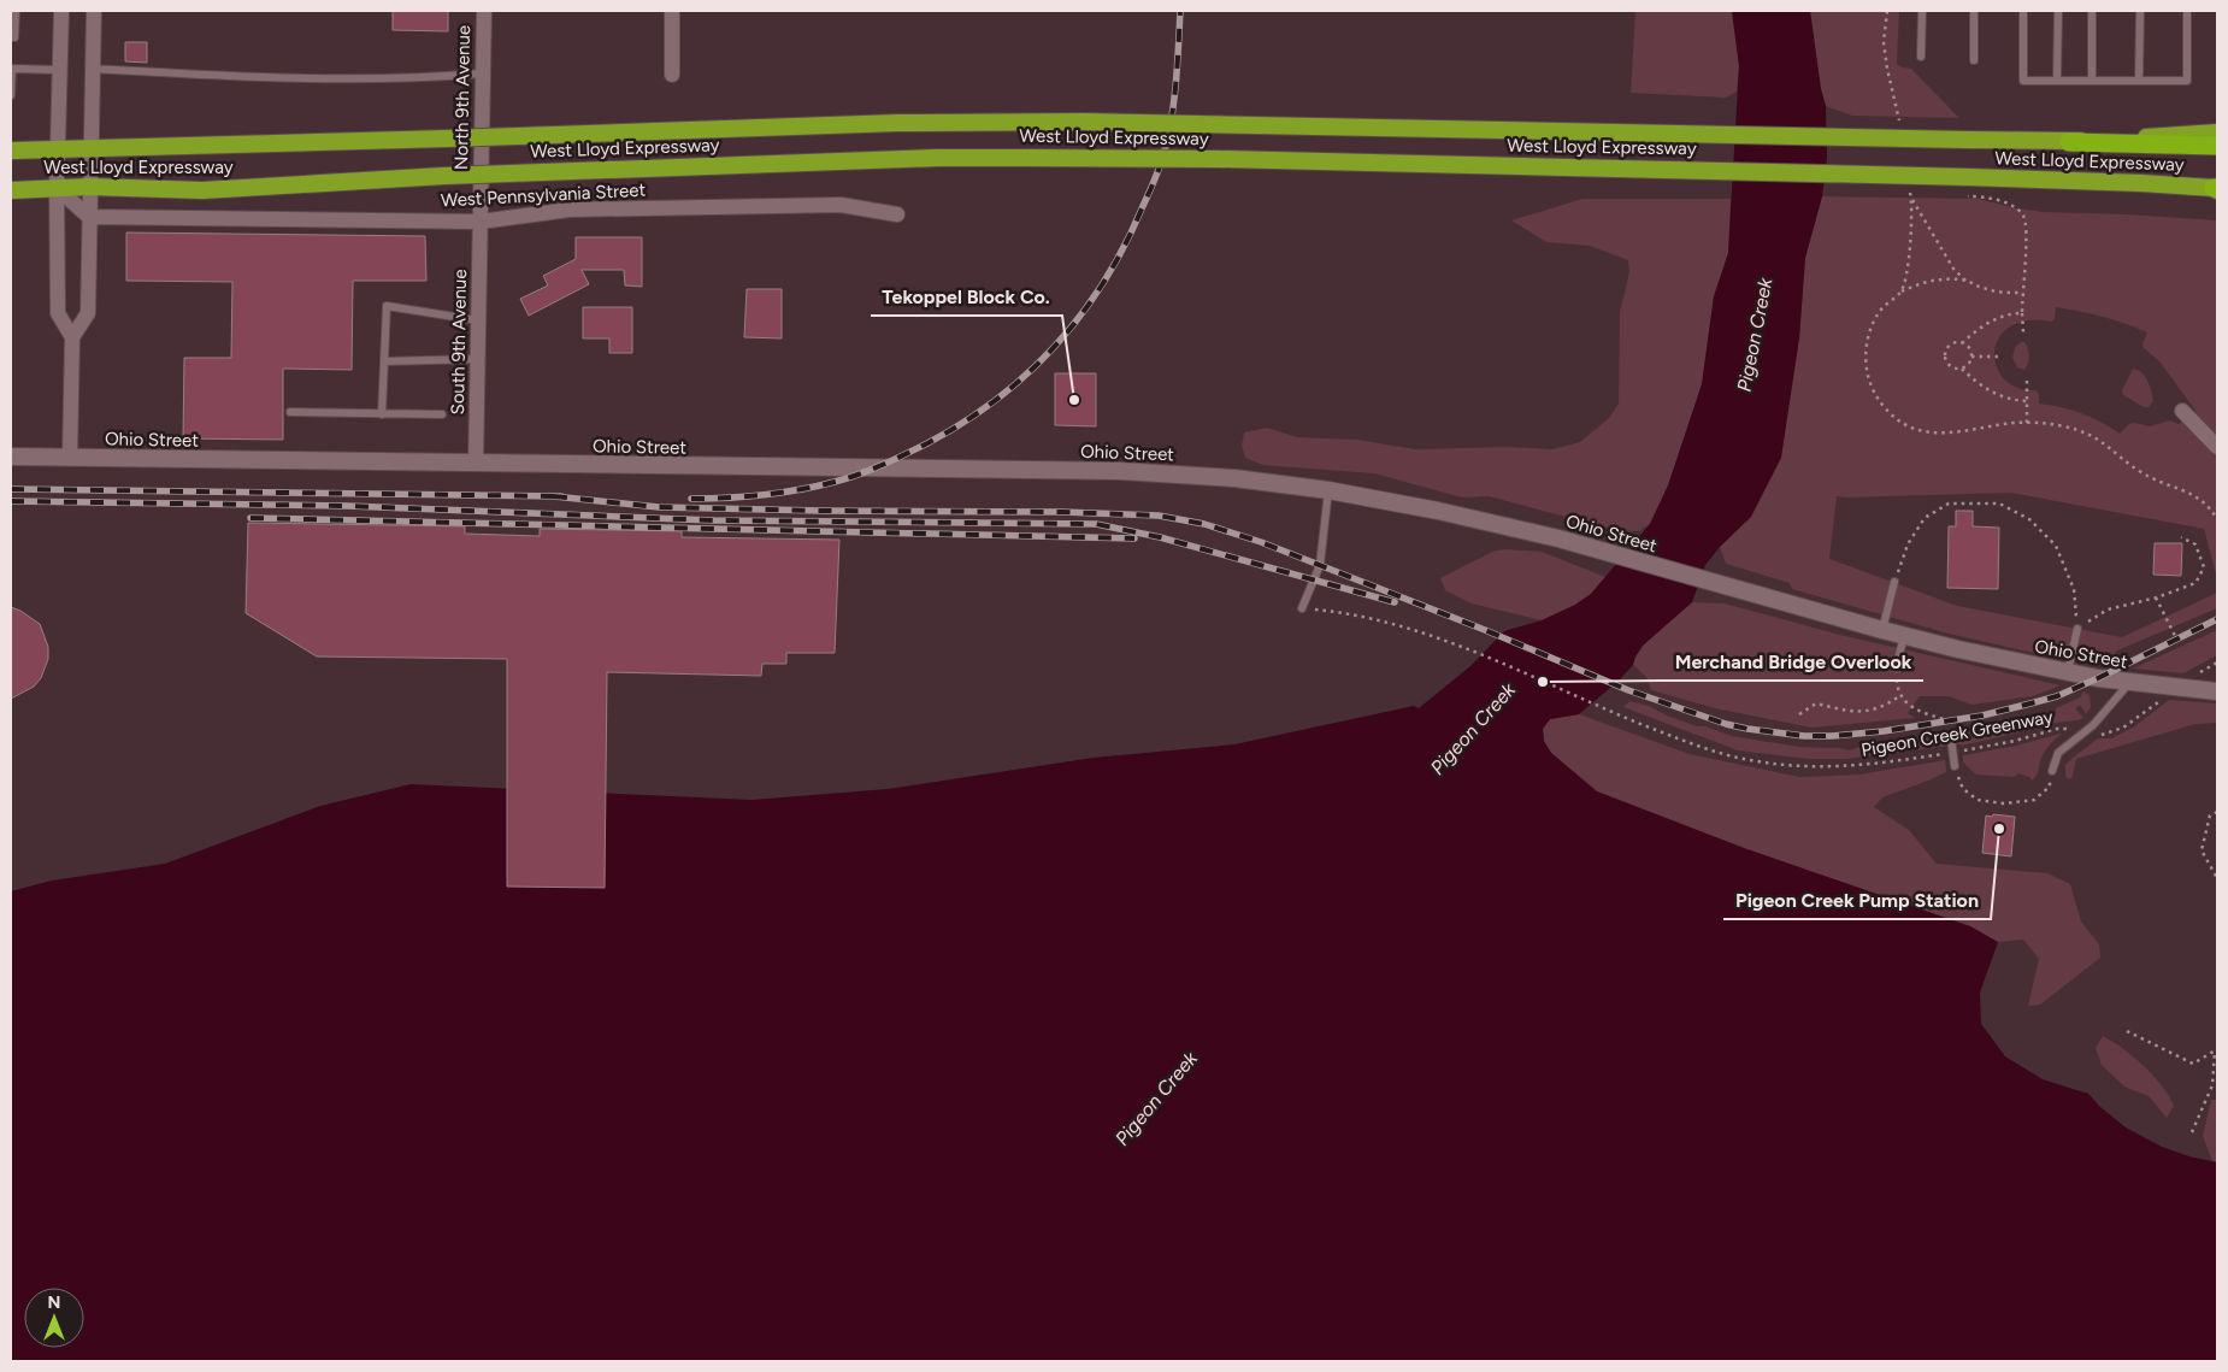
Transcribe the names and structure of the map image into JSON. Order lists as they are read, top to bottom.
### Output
{
  "streets": {
    "highway": ["West Lloyd Expressway"],
    "street": [
      "North 9th Avenue",
      "West Pennsylvania Street",
      "South 9th Avenue",
      "Ohio Street"
    ],
    "path": ["Pigeon Creek Greenway"]
  },
  "crossings": [
    ["North 9th Avenue", "West Pennsylvania Street"],
    ["North 9th Avenue", "South 9th Avenue"],
    ["West Pennsylvania Street", "South 9th Avenue"],
    ["South 9th Avenue", "Ohio Street"],
    ["Ohio Street", "Pigeon Creek Greenway"]
  ],
  "water": ["Pigeon Creek"],
  "places": ["Tekoppel Block Co.", "Merchand Bridge Overlook", "Pigeon Creek Pump Station"],
  "north": "top"
}
